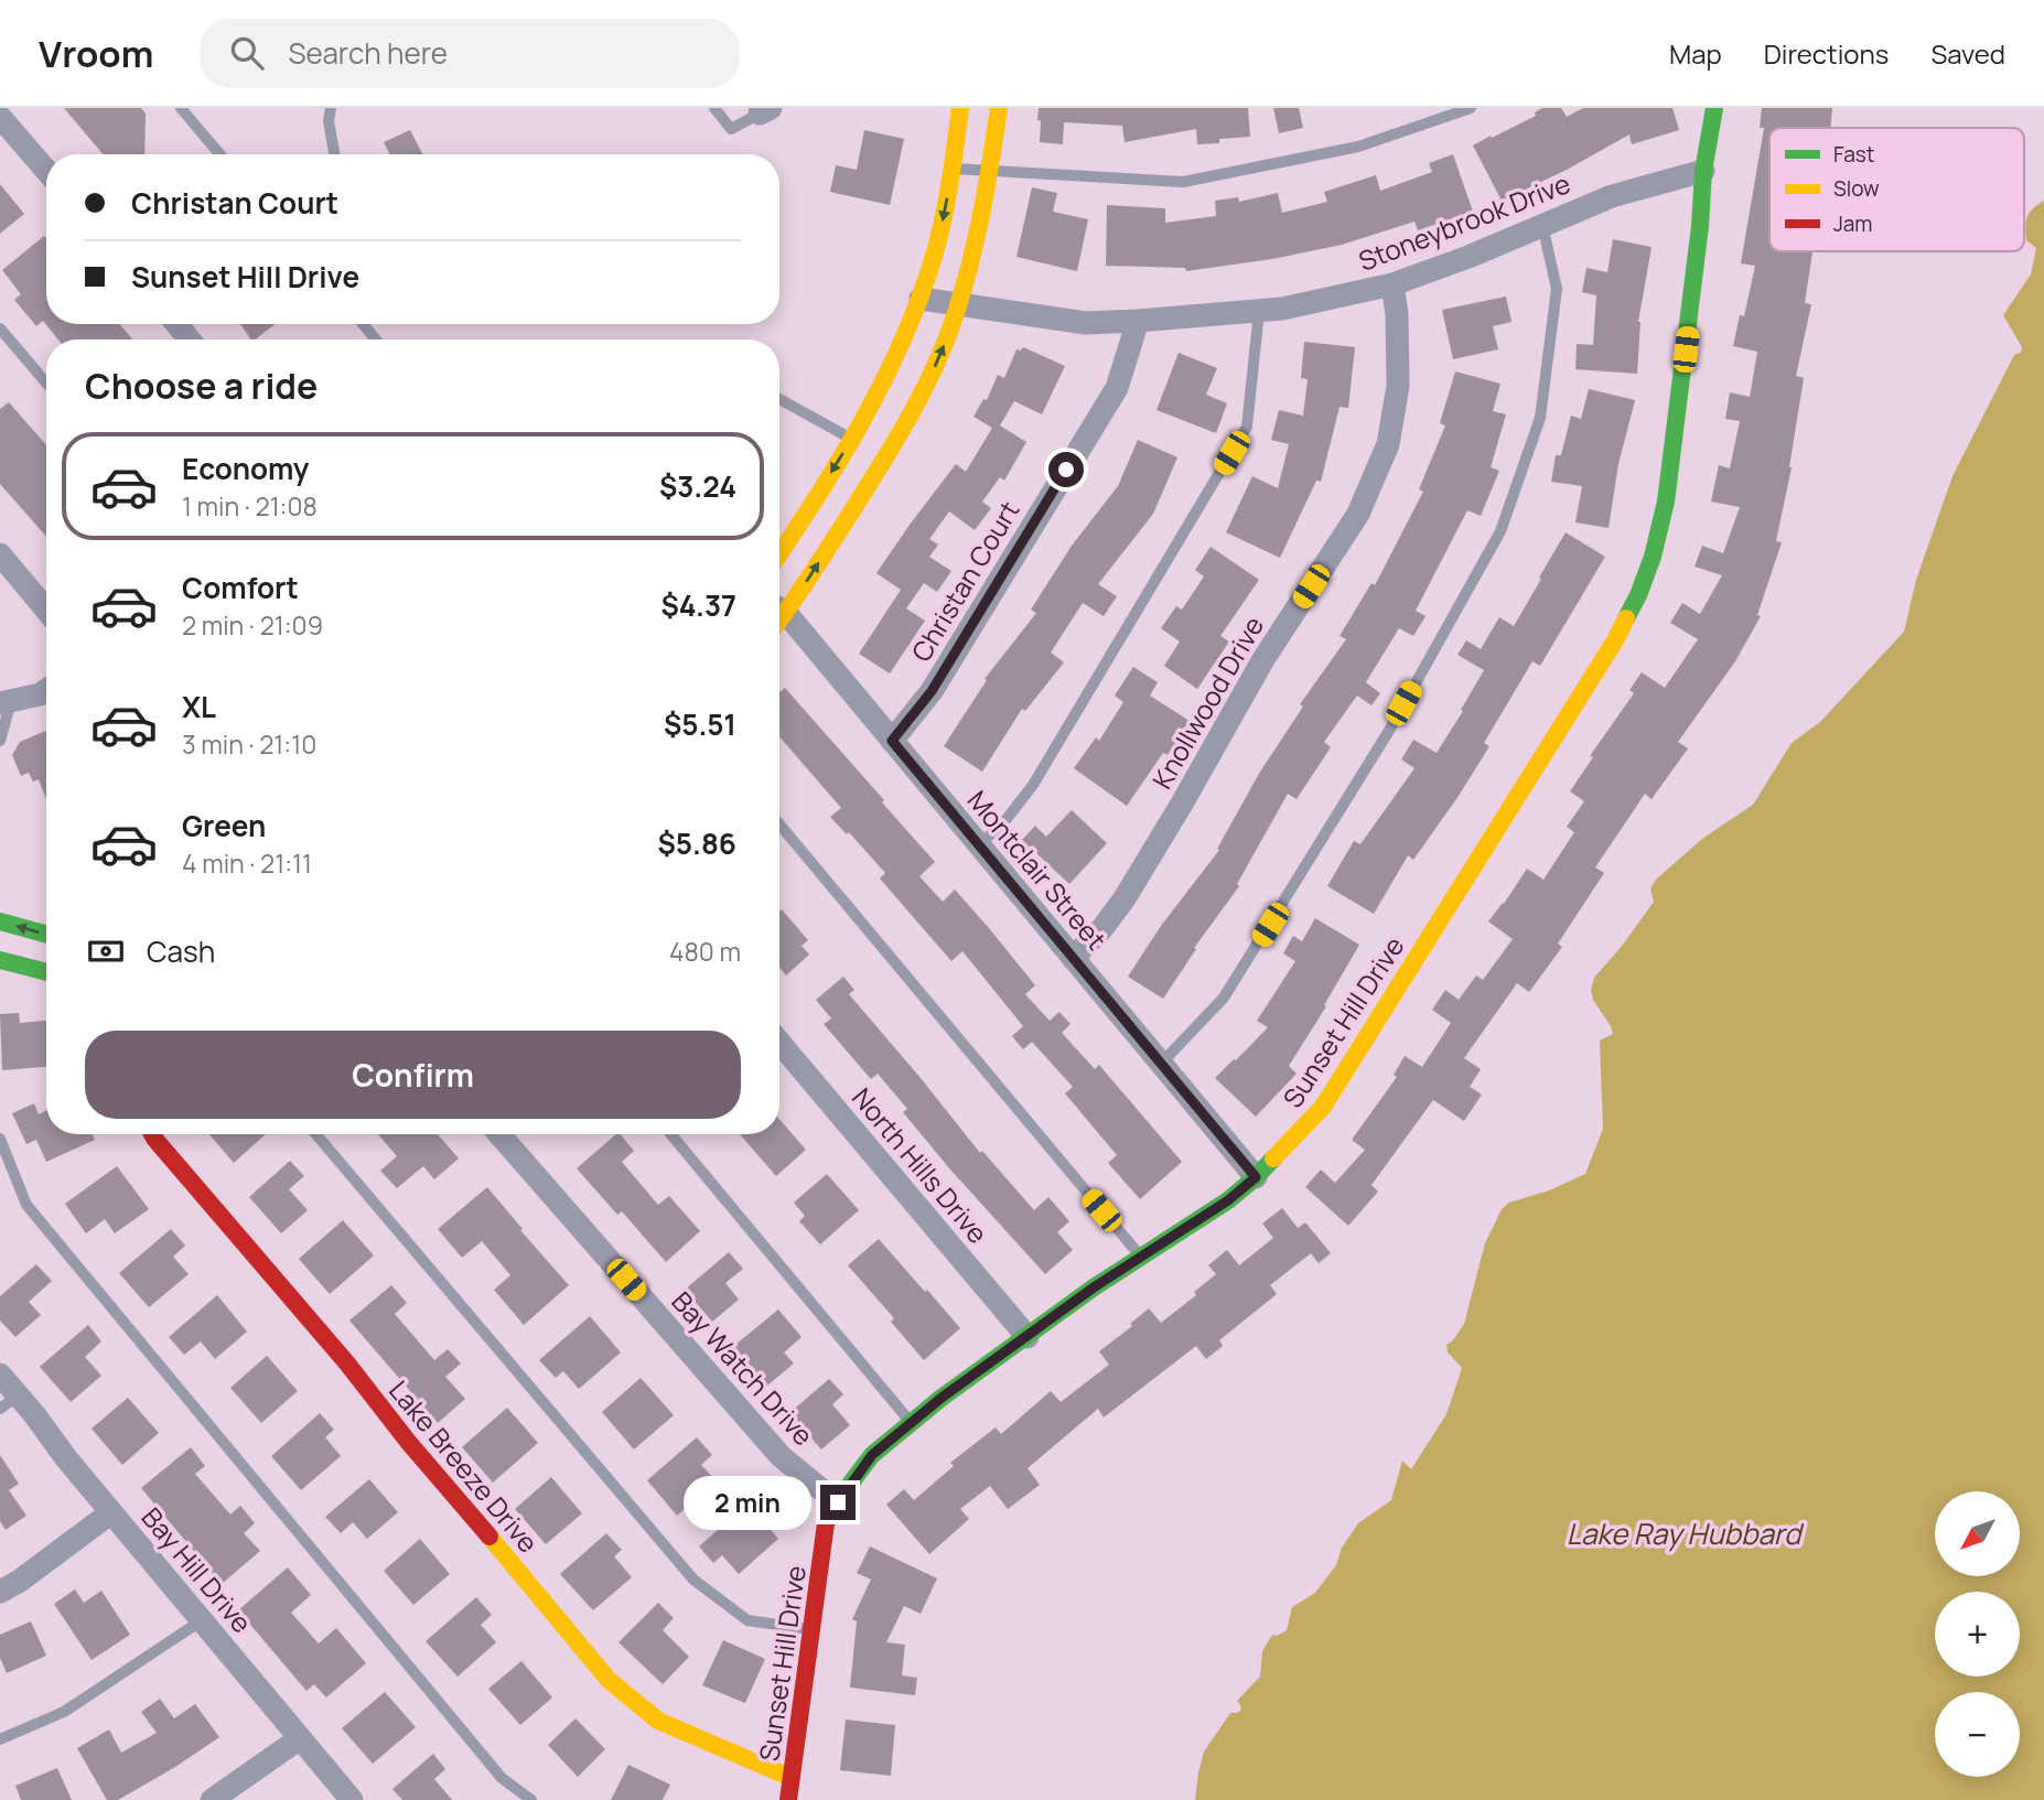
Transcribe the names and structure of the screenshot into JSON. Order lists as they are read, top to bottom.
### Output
{
  "streets": {
    "street": [
      "Stoneybrook Drive",
      "Christan Court",
      "Knollwood Drive",
      "Montclair Street",
      "Sunset Hill Drive",
      "North Hills Drive",
      "Bay Watch Drive",
      "Lake Breeze Drive",
      "Bay Hill Drive"
    ]
  },
  "crossings": [
    ["Stoneybrook Drive", "Christan Court"],
    ["Stoneybrook Drive", "Knollwood Drive"],
    ["Stoneybrook Drive", "Sunset Hill Drive"],
    ["Christan Court", "Montclair Street"],
    ["Knollwood Drive", "Montclair Street"],
    ["Montclair Street", "Sunset Hill Drive"],
    ["Sunset Hill Drive", "North Hills Drive"],
    ["Sunset Hill Drive", "Bay Watch Drive"],
    ["Sunset Hill Drive", "Lake Breeze Drive"]
  ],
  "water": ["Lake Ray Hubbard"],
  "legend": ["Fast", "Slow", "Jam"],
  "north": "bottom left",
  "page": {
    "header": "Vroom",
    "search": "Search here",
    "nav": ["Map", "Directions", "Saved"],
    "banner": ["Christan Court", "Sunset Hill Drive"],
    "heading": "Choose a ride",
    "list": [
      {
        "name": "Economy",
        "note": "1 min · 21:08",
        "value": "$3.24"
      },
      {
        "name": "Comfort",
        "note": "2 min · 21:09",
        "value": "$4.37"
      },
      {
        "name": "XL",
        "note": "3 min · 21:10",
        "value": "$5.51"
      },
      {
        "name": "Green",
        "note": "4 min · 21:11",
        "value": "$5.86"
      }
    ],
    "pay": ["Cash", "480 m"],
    "buttons": "Confirm",
    "bubble": "2 min",
    "map_buttons": ["+", "−"]
  }
}
